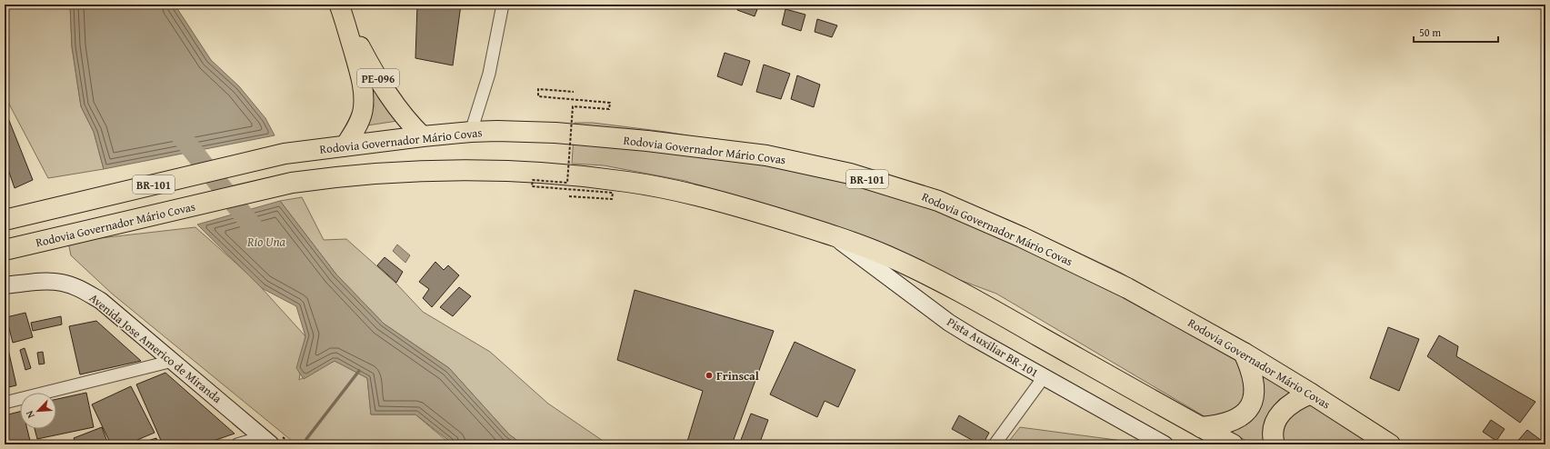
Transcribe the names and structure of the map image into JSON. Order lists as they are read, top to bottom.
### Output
{
  "streets": {
    "highway": ["Rodovia Governador Mário Covas", "BR-101"],
    "main road": ["PE-096", "Pista Auxiliar BR-101", "Avenida Jose Americo de Miranda"]
  },
  "crossings": [
    ["PE-096", "Rodovia Governador Mário Covas"],
    ["Rodovia Governador Mário Covas", "Pista Auxiliar BR-101"]
  ],
  "water": ["Rio Una"],
  "places": ["Frinscal"],
  "scale_bar": "50 m",
  "north": "bottom left"
}
